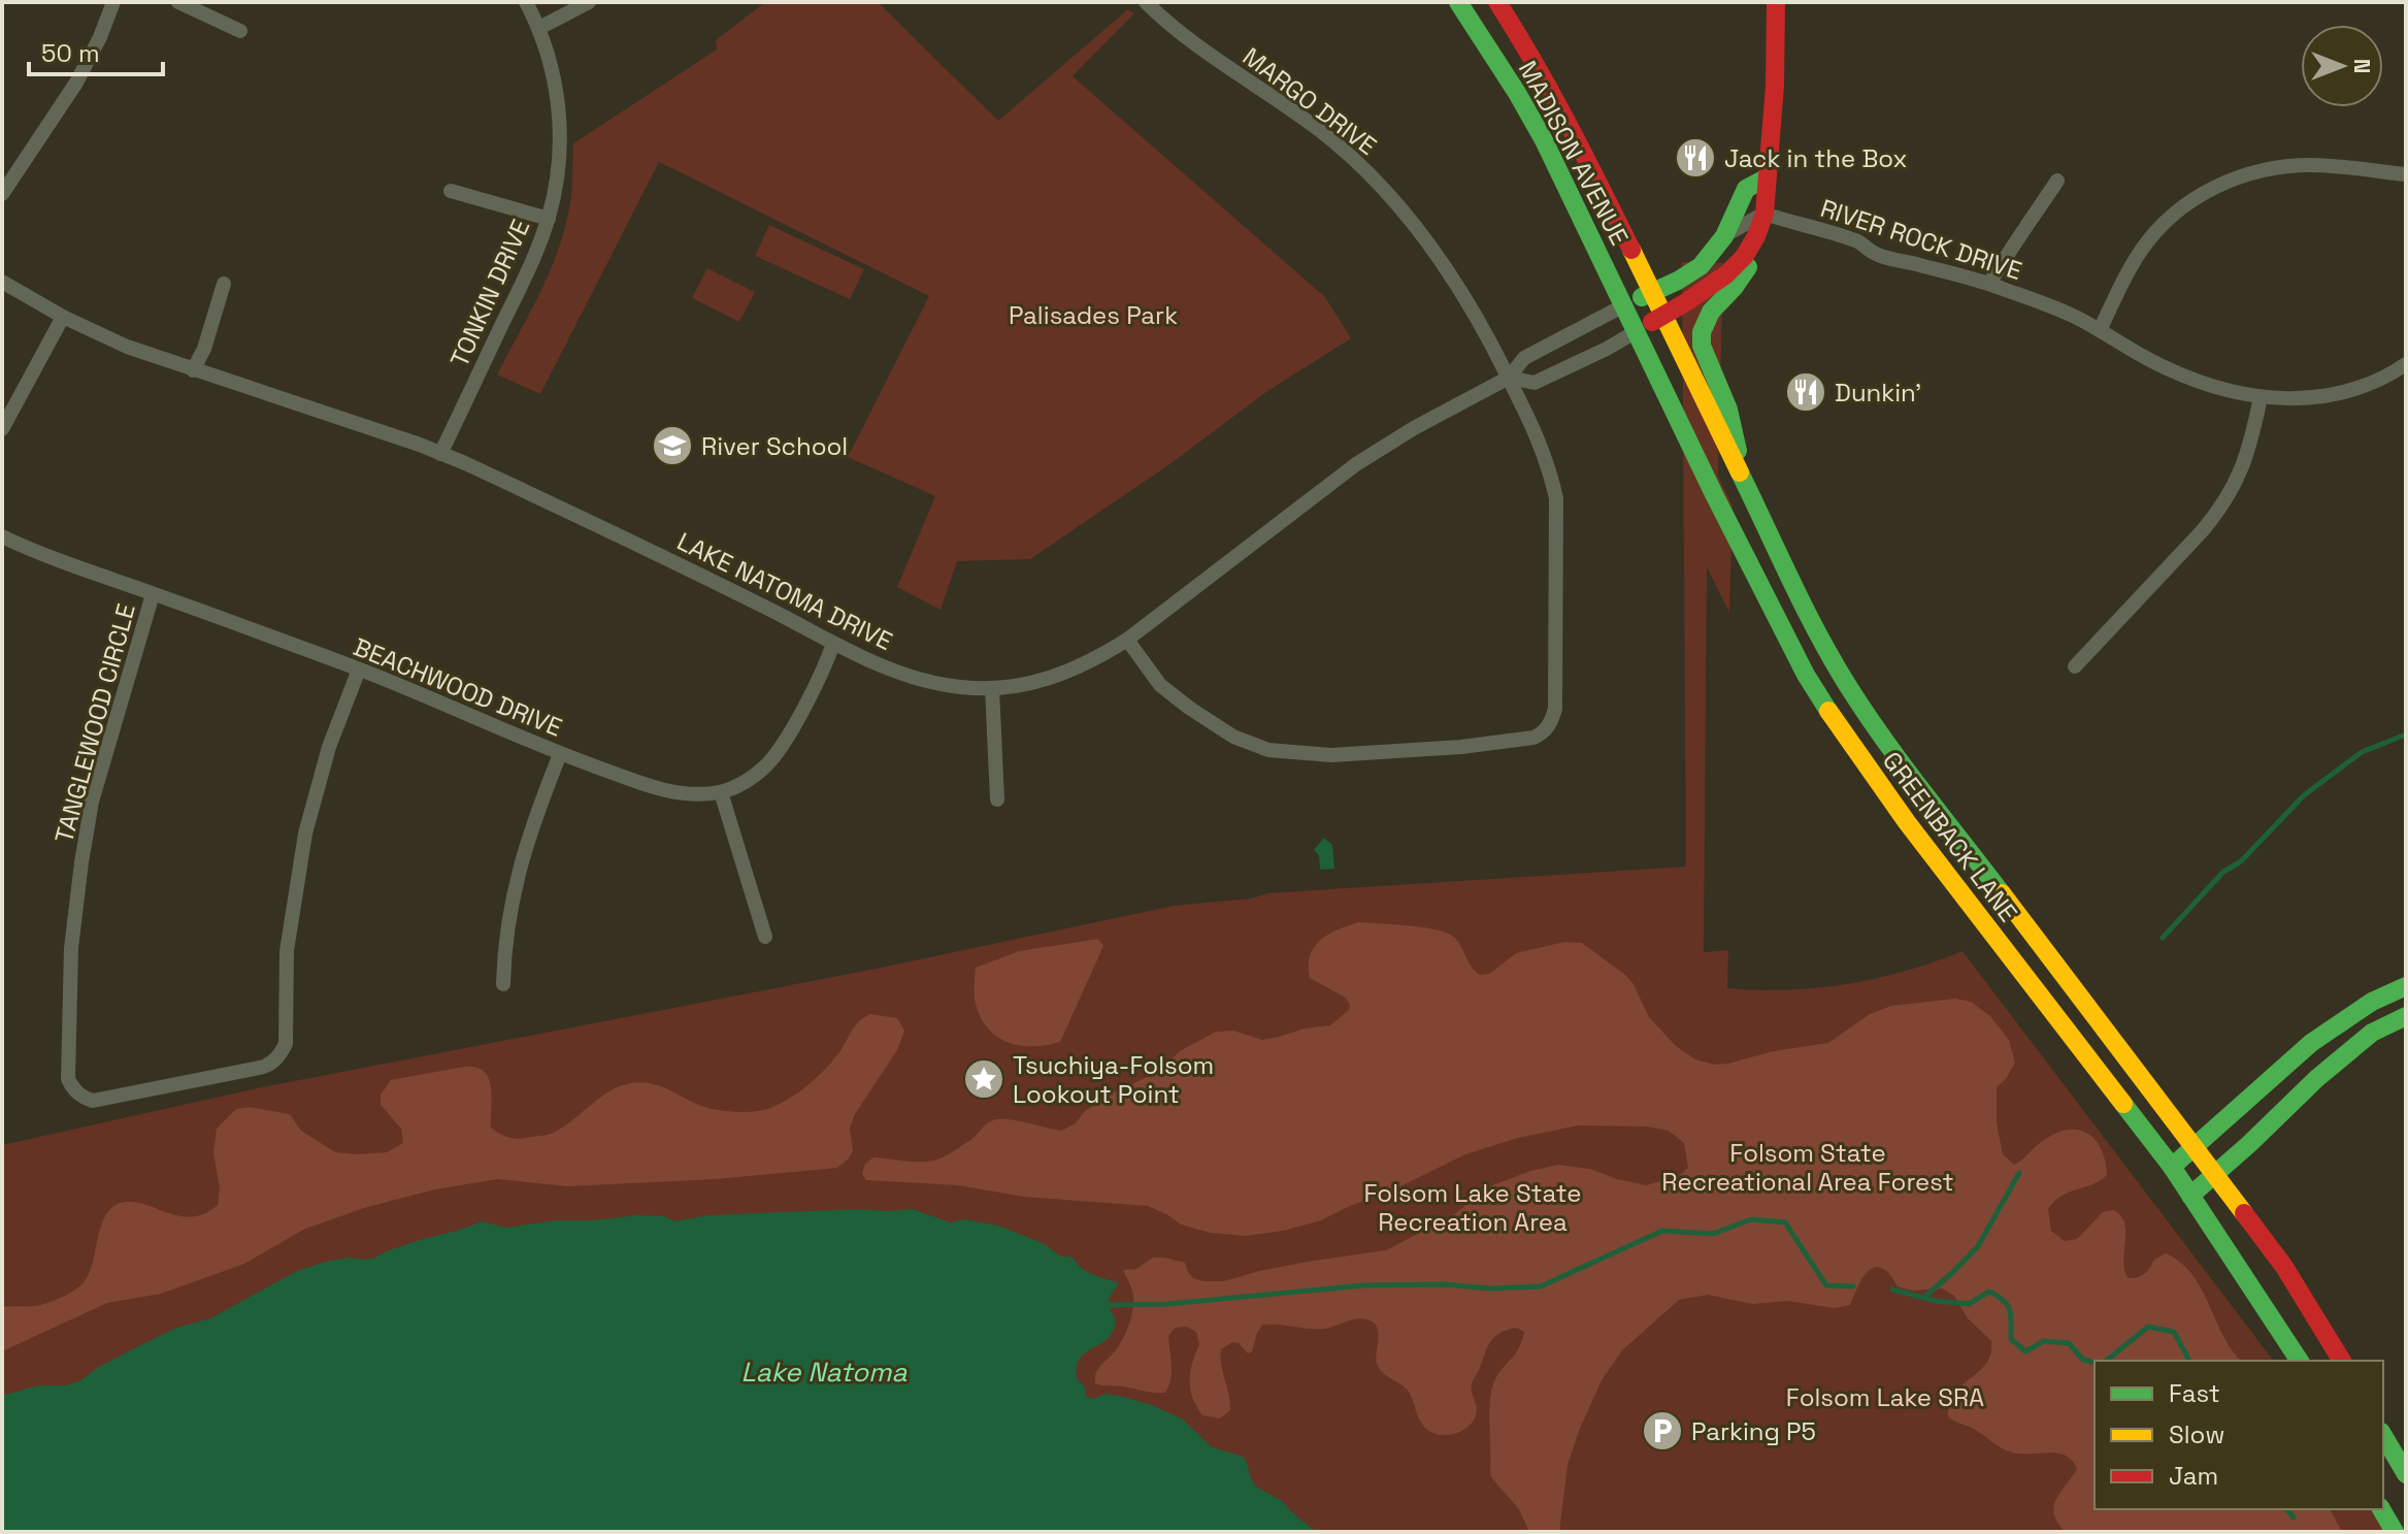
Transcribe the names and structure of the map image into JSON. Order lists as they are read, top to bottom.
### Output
{
  "streets": {
    "main road": ["MADISON AVENUE", "GREENBACK LANE"],
    "street": [
      "MARGO DRIVE",
      "RIVER ROCK DRIVE",
      "TONKIN DRIVE",
      "LAKE NATOMA DRIVE",
      "BEACHWOOD DRIVE",
      "TANGLEWOOD CIRCLE"
    ]
  },
  "crossings": [
    ["MARGO DRIVE", "LAKE NATOMA DRIVE"],
    ["MADISON AVENUE", "LAKE NATOMA DRIVE"],
    ["MADISON AVENUE", "GREENBACK LANE"],
    ["TONKIN DRIVE", "LAKE NATOMA DRIVE"],
    ["LAKE NATOMA DRIVE", "BEACHWOOD DRIVE"],
    ["LAKE NATOMA DRIVE", "GREENBACK LANE"],
    ["BEACHWOOD DRIVE", "TANGLEWOOD CIRCLE"]
  ],
  "water": ["Lake Natoma"],
  "parks": [
    "Palisades Park",
    "Folsom State Recreational Area Forest",
    "Folsom Lake State Recreation Area",
    "Folsom Lake SRA"
  ],
  "places": {
    "restaurant": ["Jack in the Box", "Dunkin'"],
    "school or university": ["River School"],
    "place": ["Tsuchiya-Folsom Lookout Point"],
    "parking": ["Parking P5"]
  },
  "legend": ["Fast", "Slow", "Jam"],
  "scale_bar": "50 m",
  "north": "right"
}
